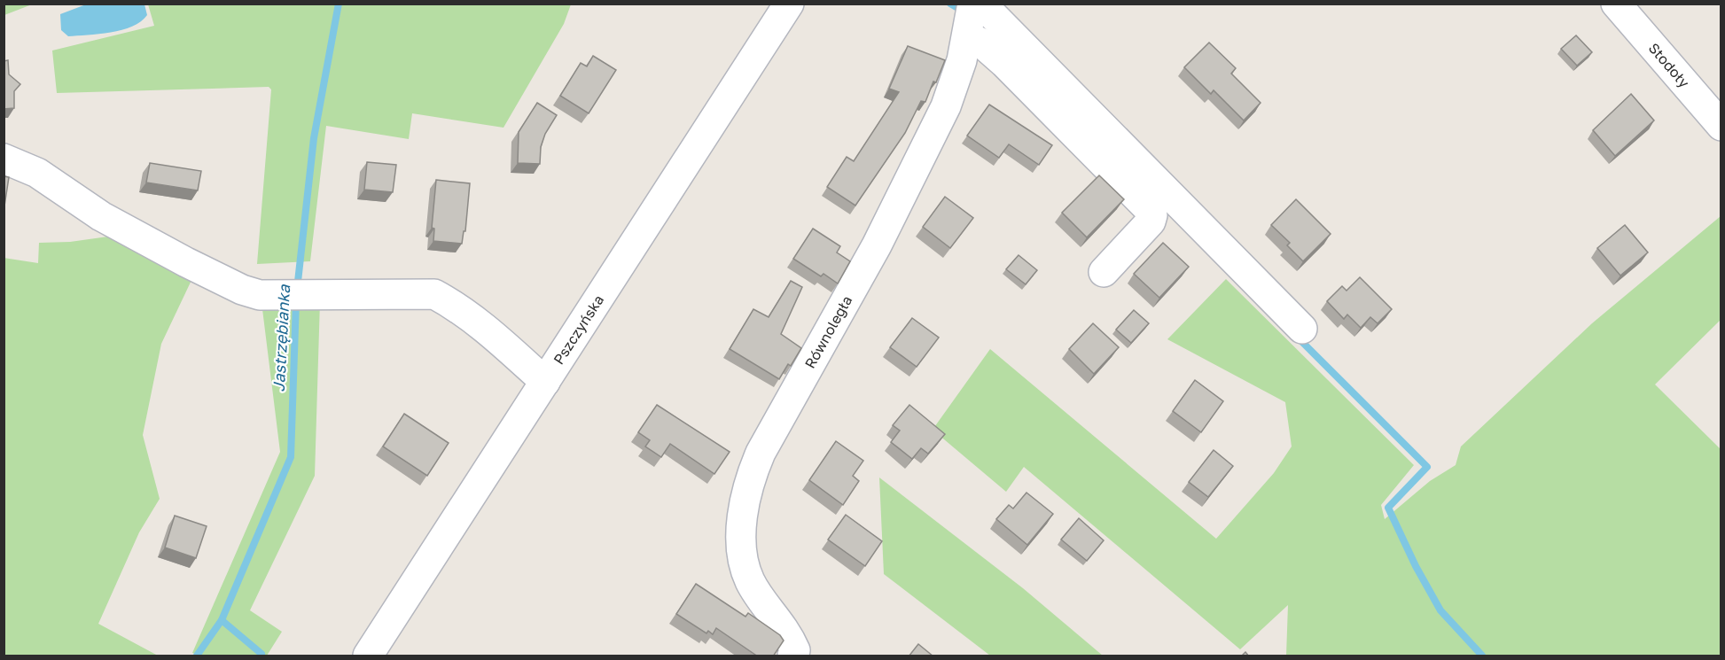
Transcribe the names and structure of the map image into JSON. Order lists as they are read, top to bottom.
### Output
{
  "streets": {
    "street": ["Stodoły", "Pszczyńska", "Równoległa"]
  },
  "water": ["Jastrzębianka"]
}
